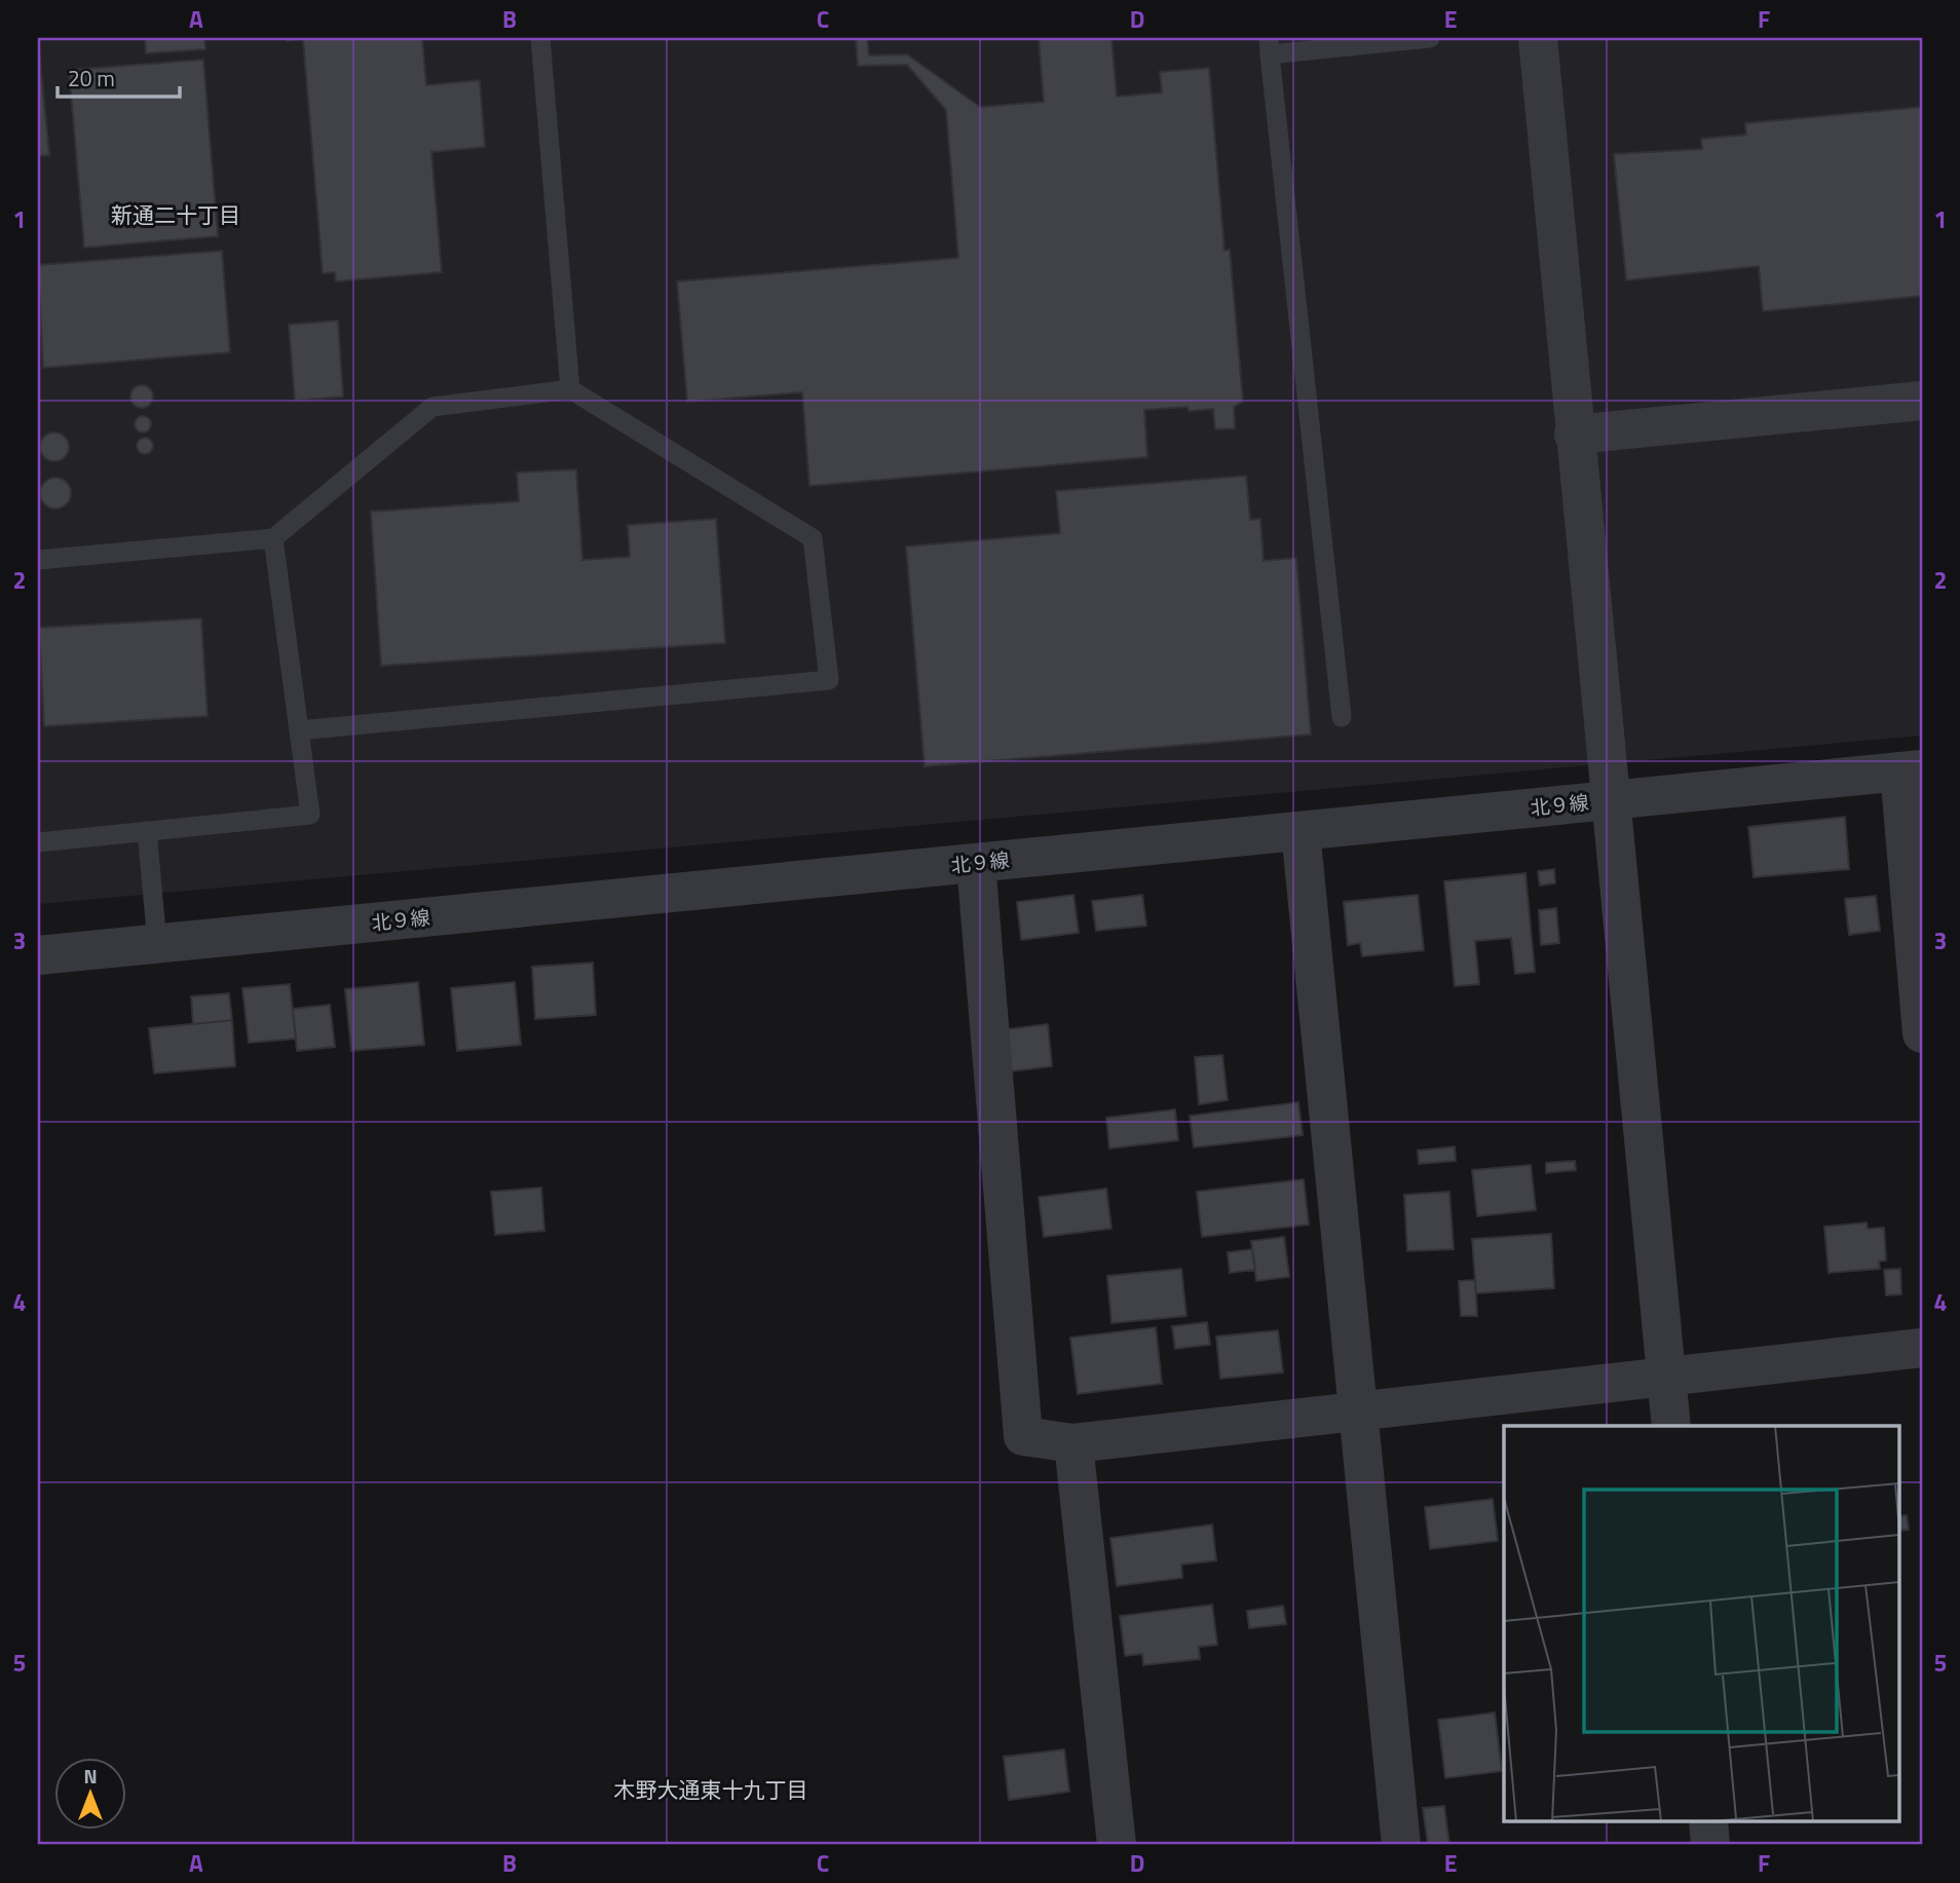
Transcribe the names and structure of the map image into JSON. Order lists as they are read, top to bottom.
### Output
{
  "streets": {
    "street": ["北９線"]
  },
  "districts": ["新通二十丁目", "木野大通東十九丁目"],
  "scale_bar": "20 m",
  "north": "top",
  "grid": {
    "columns": [
      "A",
      "B",
      "C",
      "D",
      "E",
      "F"
    ],
    "rows": [
      "1",
      "2",
      "3",
      "4",
      "5"
    ]
  }
}
